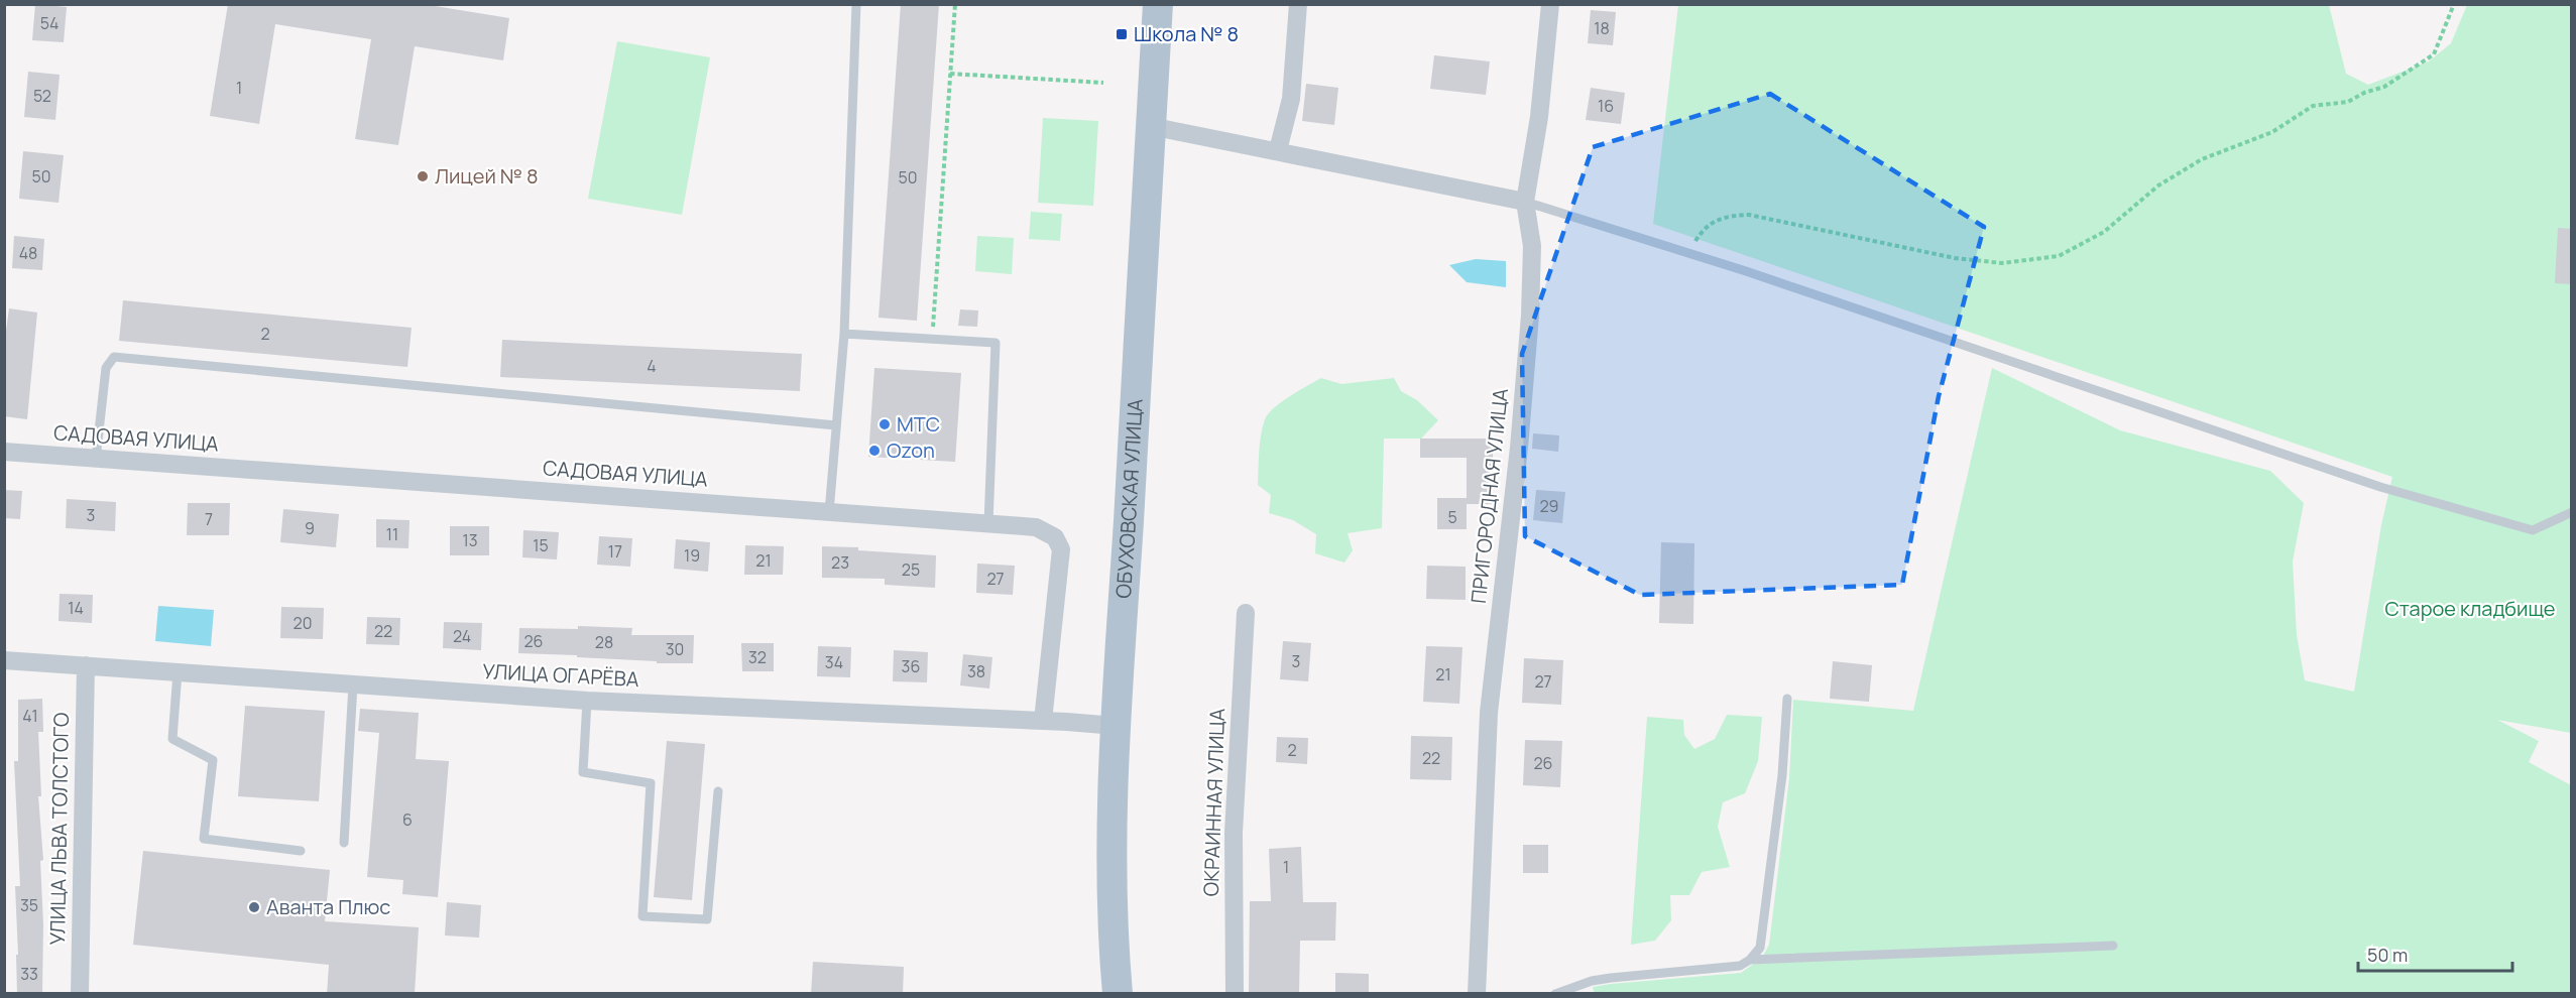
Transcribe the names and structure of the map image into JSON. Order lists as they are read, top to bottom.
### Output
{
  "streets": {
    "main road": ["ОБУХОВСКАЯ УЛИЦА"],
    "street": [
      "САДОВАЯ УЛИЦА",
      "ПРИГОРОДНАЯ УЛИЦА",
      "УЛИЦА ОГАРЁВА",
      "ОКРАИННАЯ УЛИЦА",
      "УЛИЦА ЛЬВА ТОЛСТОГО"
    ]
  },
  "crossings": [
    ["САДОВАЯ УЛИЦА", "УЛИЦА ОГАРЁВА"],
    ["ОБУХОВСКАЯ УЛИЦА", "УЛИЦА ОГАРЁВА"],
    ["УЛИЦА ОГАРЁВА", "УЛИЦА ЛЬВА ТОЛСТОГО"]
  ],
  "parks": ["Старое кладбище"],
  "places": {
    "transit": ["Школа № 8"],
    "other": [
      "Лицей № 8",
      "МТС",
      "Ozon",
      "Аванта Плюс"
    ]
  },
  "house_numbers": [
    "54",
    "18",
    "1",
    "52",
    "16",
    "50",
    "50",
    "48",
    "2",
    "4",
    "29",
    "3",
    "5",
    "7",
    "9",
    "11",
    "13",
    "15",
    "17",
    "19",
    "21",
    "23",
    "25",
    "27",
    "14",
    "20",
    "22",
    "24",
    "26",
    "28",
    "30",
    "32",
    "3",
    "34",
    "36",
    "38",
    "21",
    "27",
    "41",
    "2",
    "22",
    "26",
    "6",
    "1",
    "35",
    "33"
  ],
  "scale_bar": "50 m"
}
